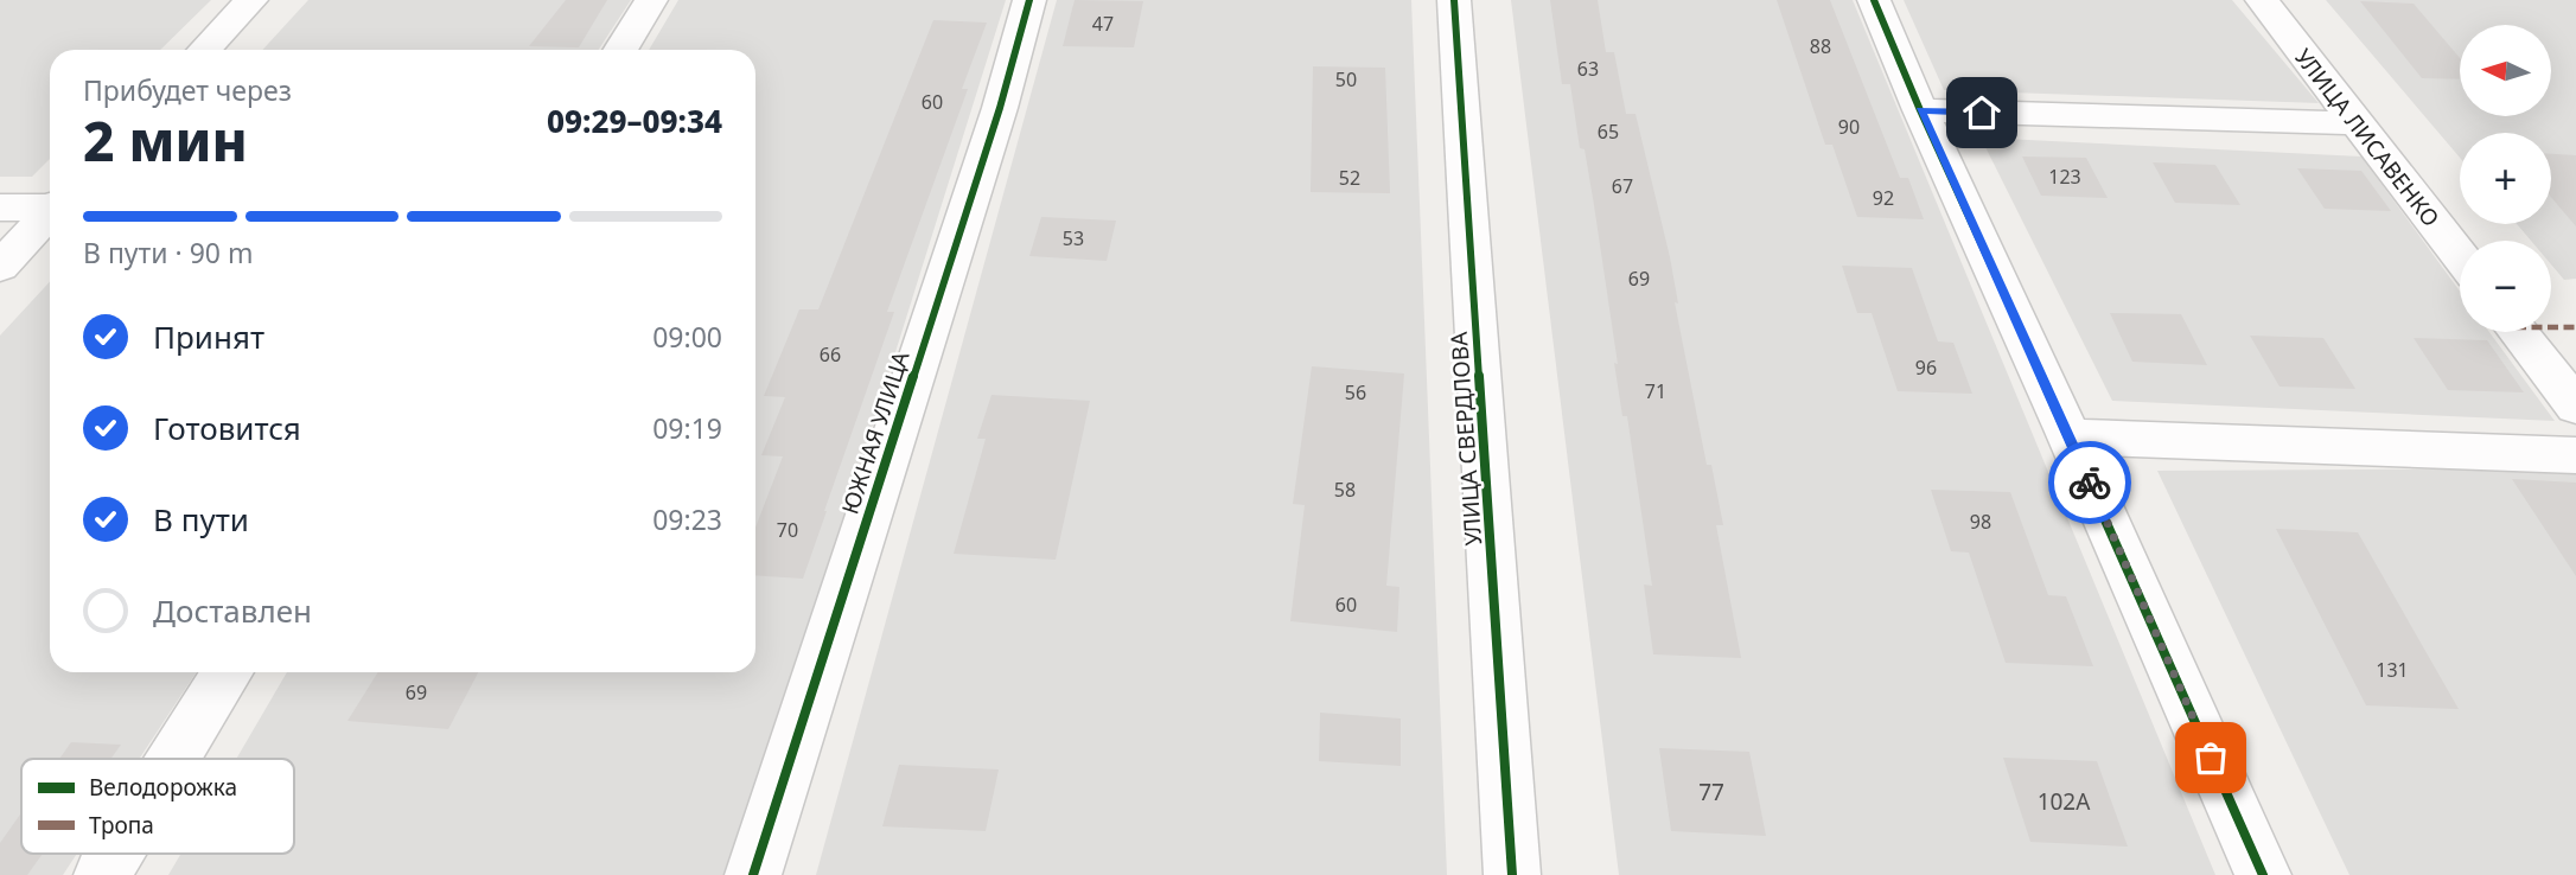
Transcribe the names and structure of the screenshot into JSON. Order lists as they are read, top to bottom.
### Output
{
  "streets": {
    "street": ["УЛИЦА ЛИСАВЕНКО", "ЮЖНАЯ УЛИЦА", "УЛИЦА СВЕРДЛОВА"]
  },
  "house_numbers": [
    "47",
    "88",
    "63",
    "50",
    "60",
    "90",
    "65",
    "123",
    "52",
    "67",
    "92",
    "53",
    "69",
    "66",
    "96",
    "71",
    "56",
    "58",
    "98",
    "70",
    "60",
    "131",
    "69",
    "77",
    "102А"
  ],
  "legend": ["Велодорожка", "Тропа"],
  "north": "left",
  "page": {
    "map_buttons": ["+", "−"],
    "heading": ["2 мин", "Прибудет через", "09:29–09:34"],
    "bar": "В пути · 90 m",
    "list": [
      ["Принят", "09:00"],
      ["Готовится", "09:19"],
      ["В пути", "09:23"],
      "Доставлен"
    ]
  }
}
